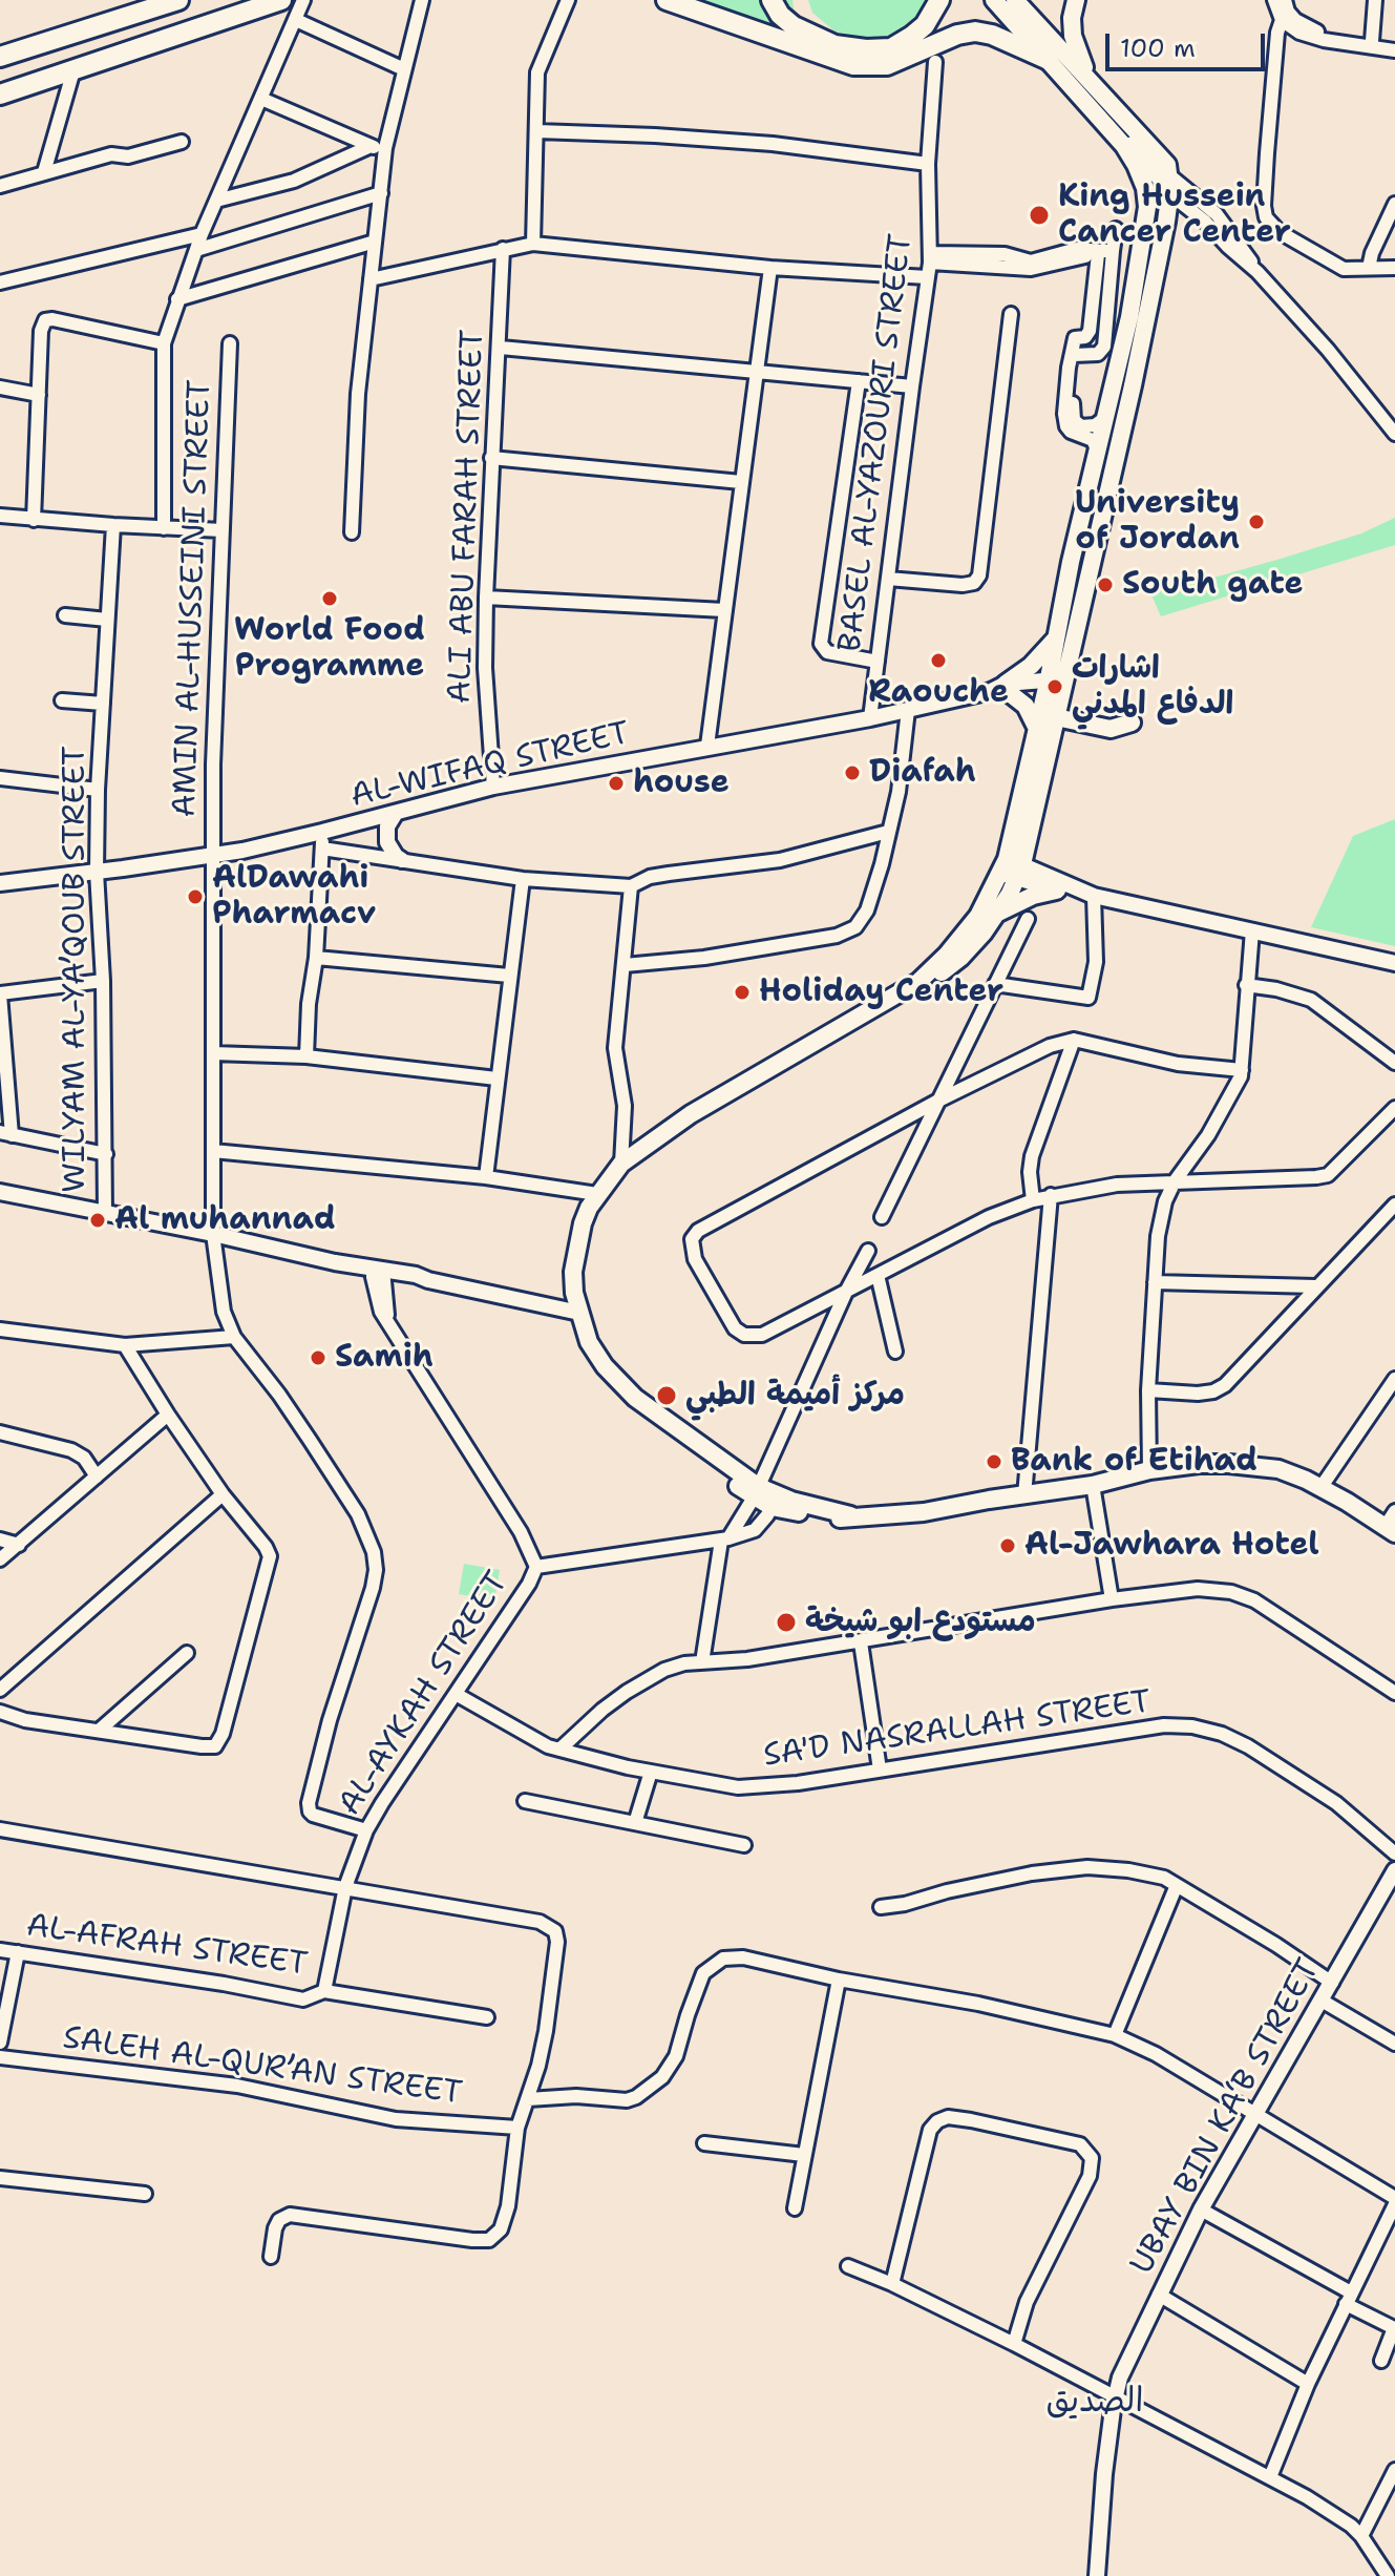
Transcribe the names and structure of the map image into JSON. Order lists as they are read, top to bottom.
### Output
{
  "streets": {
    "street": [
      "BASEL AL-YAZOURI STREET",
      "ALI ABU FARAH STREET",
      "AMIN AL-HUSSEINI STREET",
      "AL-WIFAQ STREET",
      "WILYAM AL-YA’QOUB STREET",
      "AL-AYKAH STREET",
      "SA'D NASRALLAH STREET",
      "AL-AFRAH STREET",
      "SALEH AL-QUR’AN STREET",
      "UBAY BIN KA‘B STREET"
    ]
  },
  "crossings": [
    ["BASEL AL-YAZOURI STREET", "AL-WIFAQ STREET"],
    ["ALI ABU FARAH STREET", "AL-WIFAQ STREET"],
    ["AMIN AL-HUSSEINI STREET", "AL-WIFAQ STREET"],
    ["AL-WIFAQ STREET", "WILYAM AL-YA’QOUB STREET"],
    ["AL-AYKAH STREET", "SA'D NASRALLAH STREET"],
    ["AL-AYKAH STREET", "AL-AFRAH STREET"]
  ],
  "districts": ["الصديق"],
  "places": [
    "King Hussein Cancer Center",
    "University of Jordan",
    "South gate",
    "World Food Programme",
    "Raouche",
    "اشارات الدفاع المدني",
    "Diafah",
    "house",
    "AlDawahi Pharmacv",
    "Holiday Center",
    "Al muhannad",
    "Samih",
    "مركز أميمة الطبي",
    "Bank of Etihad",
    "Al-Jawhara Hotel",
    "مستودع ابو شيخة"
  ],
  "scale_bar": "100 m"
}
